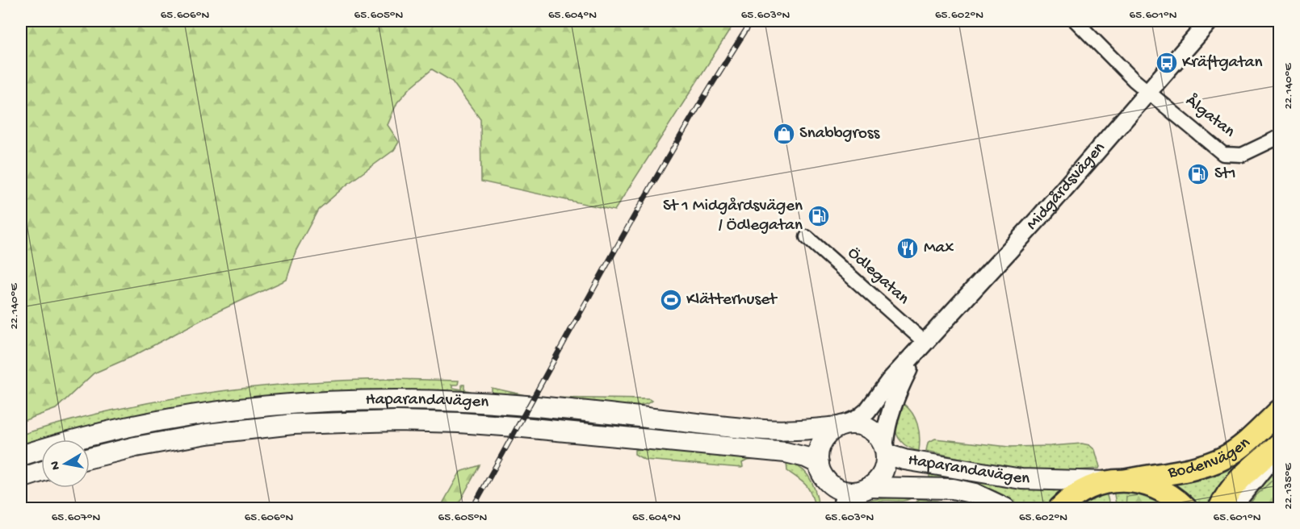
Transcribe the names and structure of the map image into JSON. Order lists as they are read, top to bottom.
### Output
{
  "streets": {
    "main road": ["Haparandavägen", "Bodenvägen"],
    "street": ["Ålgatan", "Midgårdsvägen", "Ödlegatan"]
  },
  "crossings": [
    ["Ålgatan", "Midgårdsvägen"],
    ["Midgårdsvägen", "Ödlegatan"],
    ["Midgårdsvägen", "Haparandavägen"],
    ["Haparandavägen", "Bodenvägen"]
  ],
  "places": {
    "bus stop": ["Kräftgatan"],
    "shop": ["Snabbgross"],
    "fuel station": ["St1", "St 1 Midgårdsvägen / Ödlegatan"],
    "restaurant": ["Max"],
    "sports": ["Klätterhuset"]
  },
  "north": "left",
  "coordinates": [
    "65.606°N",
    "65.605°N",
    "65.604°N",
    "65.603°N",
    "65.602°N",
    "65.601°N",
    "22.140°E",
    "22.135°E",
    "65.607°N"
  ]
}
